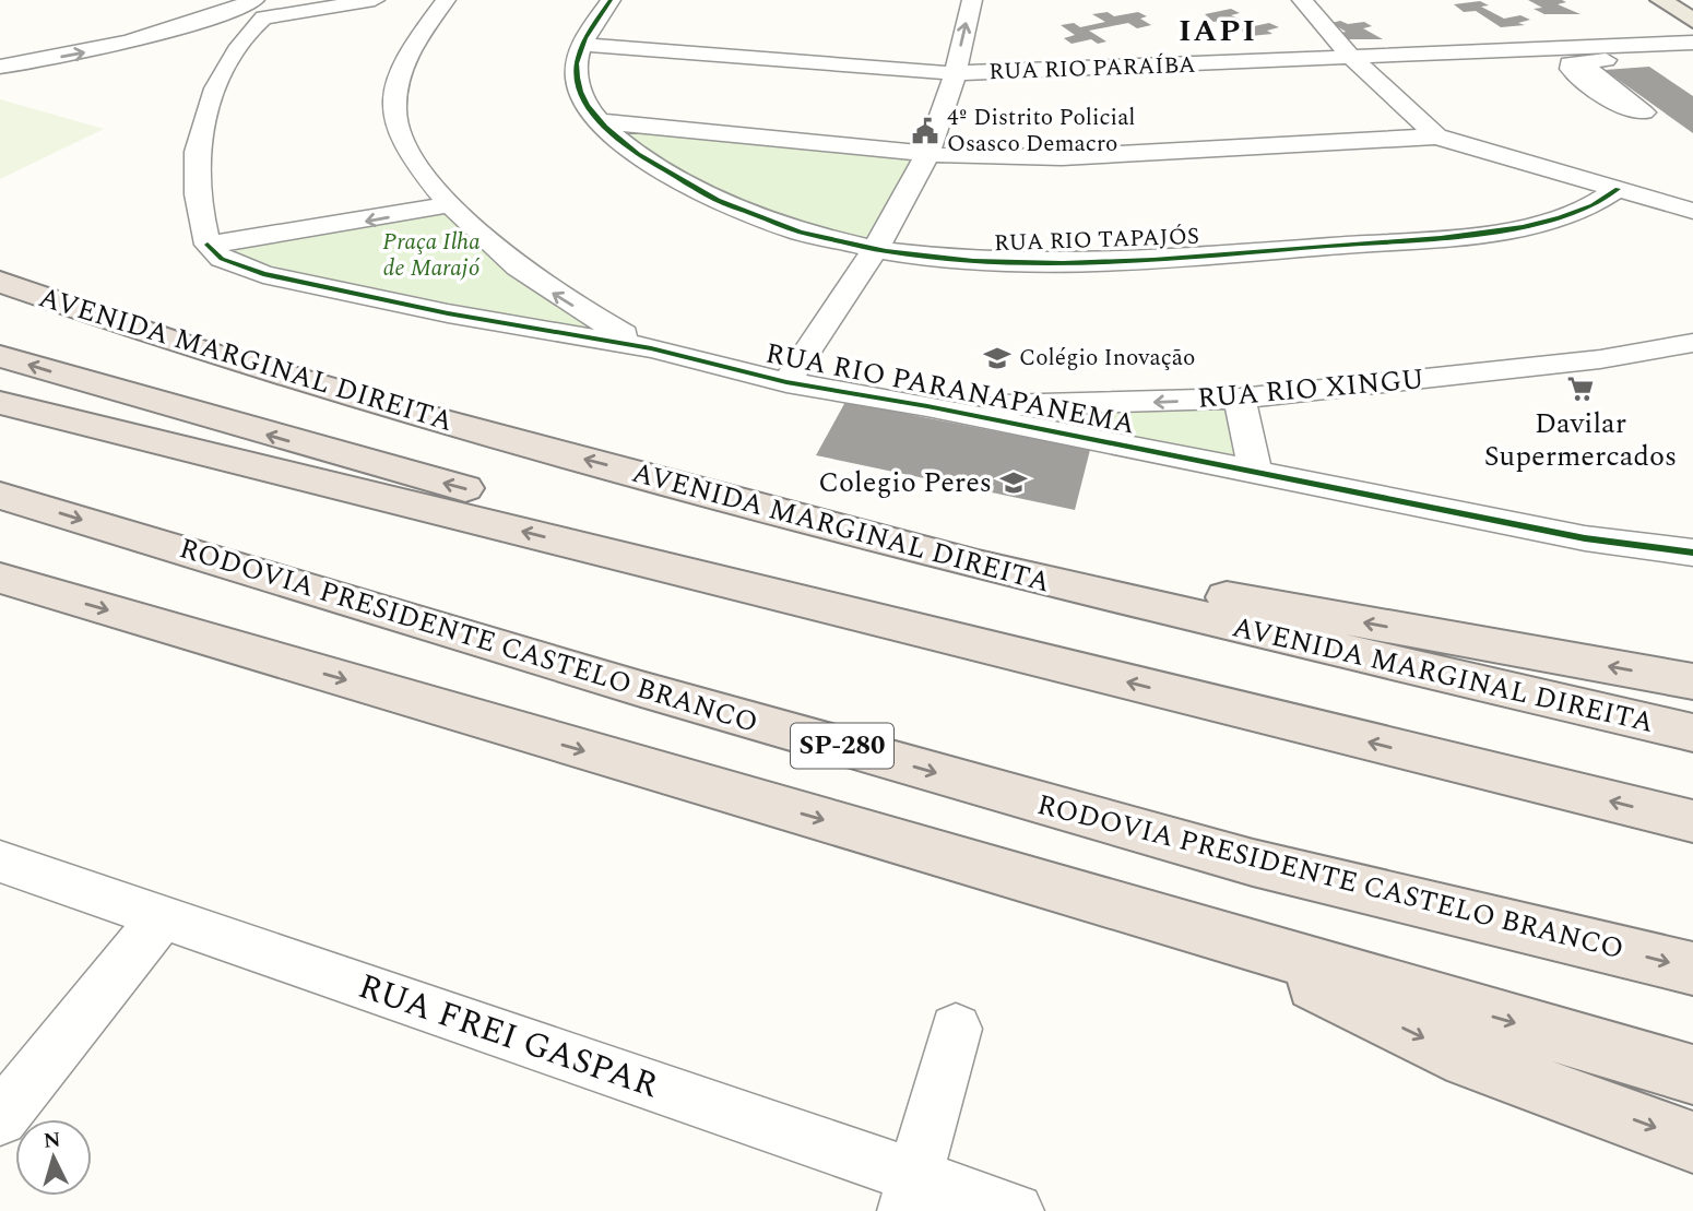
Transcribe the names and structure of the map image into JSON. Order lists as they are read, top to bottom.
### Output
{
  "streets": {
    "highway": ["AVENIDA MARGINAL DIREITA", "RODOVIA PRESIDENTE CASTELO BRANCO", "SP-280"],
    "street": [
      "RUA RIO PARAÍBA",
      "RUA RIO TAPAJÓS",
      "RUA RIO PARANAPANEMA",
      "RUA RIO XINGU",
      "RUA FREI GASPAR"
    ]
  },
  "crossings": [
    ["RUA RIO PARAÍBA", "RUA RIO TAPAJÓS"],
    ["RUA RIO PARANAPANEMA", "RUA RIO XINGU"]
  ],
  "districts": ["IAPI"],
  "parks": ["Praça Ilha de Marajó"],
  "places": {
    "public building": ["4º Distrito Policial Osasco Demacro"],
    "school or university": ["Colégio Inovação", "Colegio Peres"],
    "supermarket": ["Davilar Supermercados"]
  },
  "north": "top"
}
